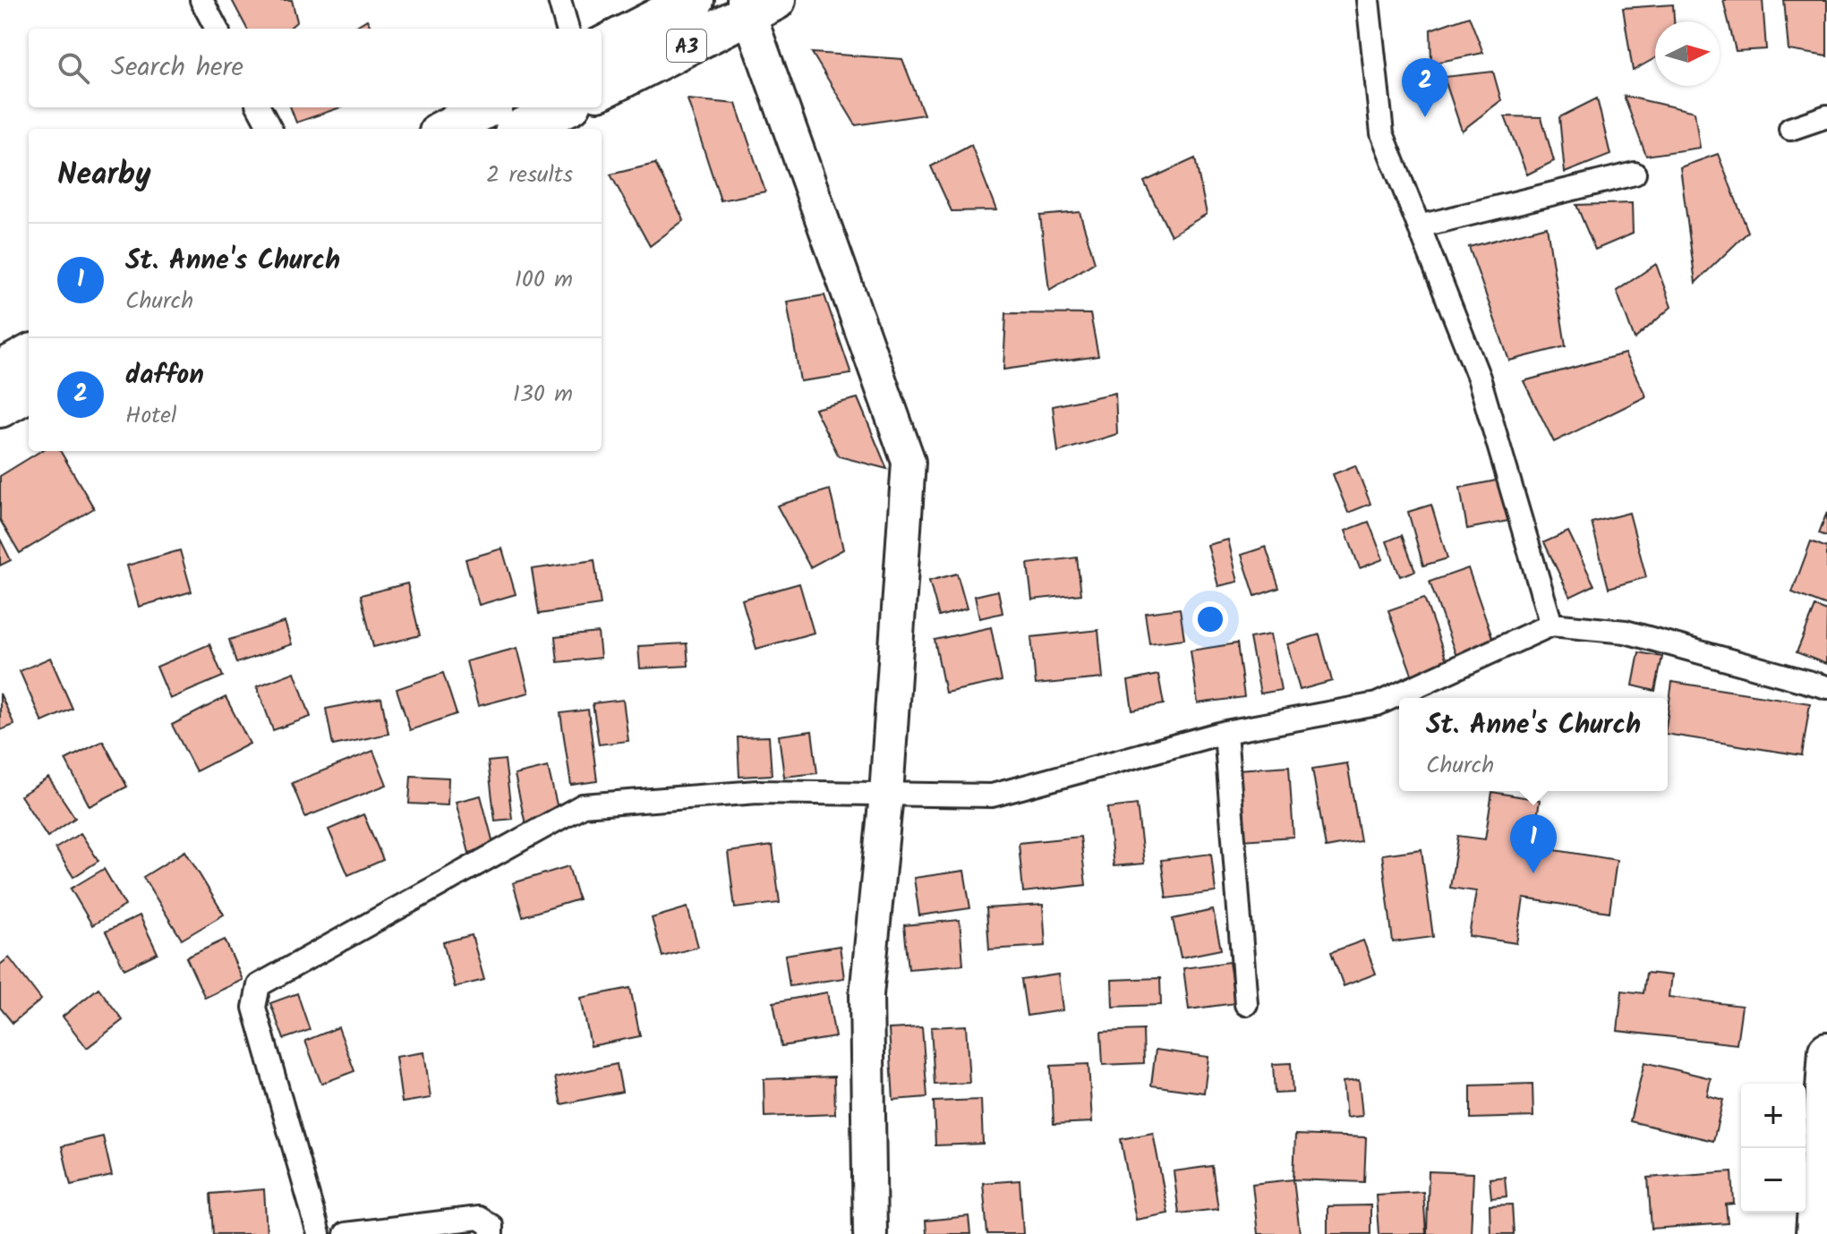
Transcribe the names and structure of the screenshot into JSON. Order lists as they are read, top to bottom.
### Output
{
  "streets": {
    "highway": ["A3"]
  },
  "north": "right",
  "page": {
    "search": "Search here",
    "pins": ["2", "1"],
    "heading": ["Nearby", "2 results"],
    "list": [
      {
        "mark": "1",
        "name": "St. Anne's Church",
        "note": "Church",
        "value": "100 m"
      },
      {
        "mark": "2",
        "name": "daffon",
        "note": "Hotel",
        "value": "130 m"
      }
    ],
    "popup": ["St. Anne's Church", "Church"],
    "map_buttons": ["+", "−"]
  }
}
